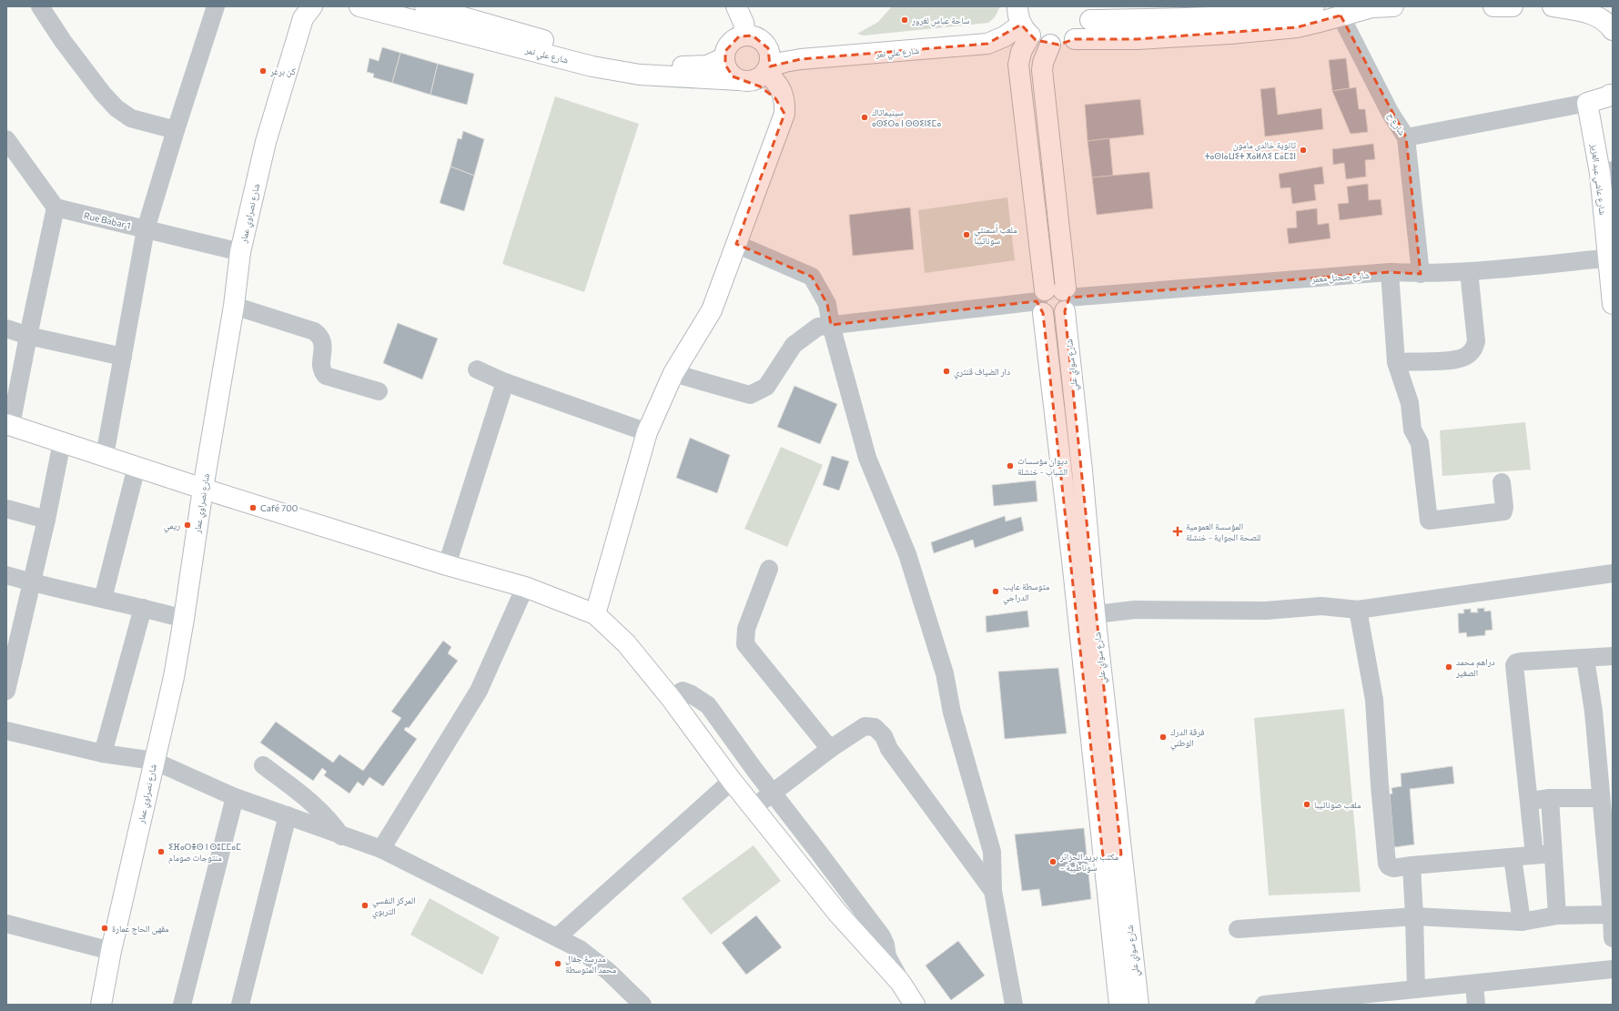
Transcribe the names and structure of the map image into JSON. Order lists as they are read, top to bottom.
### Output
{
  "streets": {
    "main road": [
      "شارع علي نمر",
      "شارع عاشي عبد العزيز",
      "شارع نصراوي عمار",
      "شارع سواي علي"
    ],
    "street": ["شارع ح", "Rue Babar 1", "شارع صحتل معمر"]
  },
  "crossings": [
    ["شارع علي نمر", "شارع سواي علي"],
    ["شارع ح", "شارع صحتل معمر"],
    ["شارع عاشي عبد العزيز", "شارع صحتل معمر"],
    ["شارع نصراوي عمار", "Rue Babar 1"],
    ["شارع صحتل معمر", "شارع سواي علي"]
  ],
  "places": {
    "other": [
      "ساحة عباس لغرور",
      "كن برغر",
      "سينيماتاك ⴰⵙⵉⵔⴰ ⵏ ⵙⵙⵉⵏⵉⵎⴰ",
      "ثانوية خالدي مامون ⵜⴰⵙⵏⴰⵡⵉⵜ ⵅⴰⵍⴷⵉ ⵎⴰⵎⵓⵏ",
      "ملعب أسمنتي سوناتيبا",
      "دار الضياف قنتري",
      "ديوان مؤسسات الشباب - خنشلة",
      "Café 700",
      "ريمي",
      "متوسطة عايب الدراجي",
      "دراهم محمد الصغير",
      "فرقة الدرك الوطني",
      "ملعب صوناتيبا",
      "ⵉⴼⴰⵔⴻⵙ ⵏ ⵙⵓⵎⵎⴰⵎ منتوجات صومام",
      "مكتب بريد الجزائر - سوناطيبة",
      "المركز النفسي التربوي",
      "مقهى الحاج عمارة",
      "مدرسة جفال محمد المتوسطة"
    ],
    "health": ["المؤسسة العمومية للصحة الجواية - خنشلة"]
  }
}
